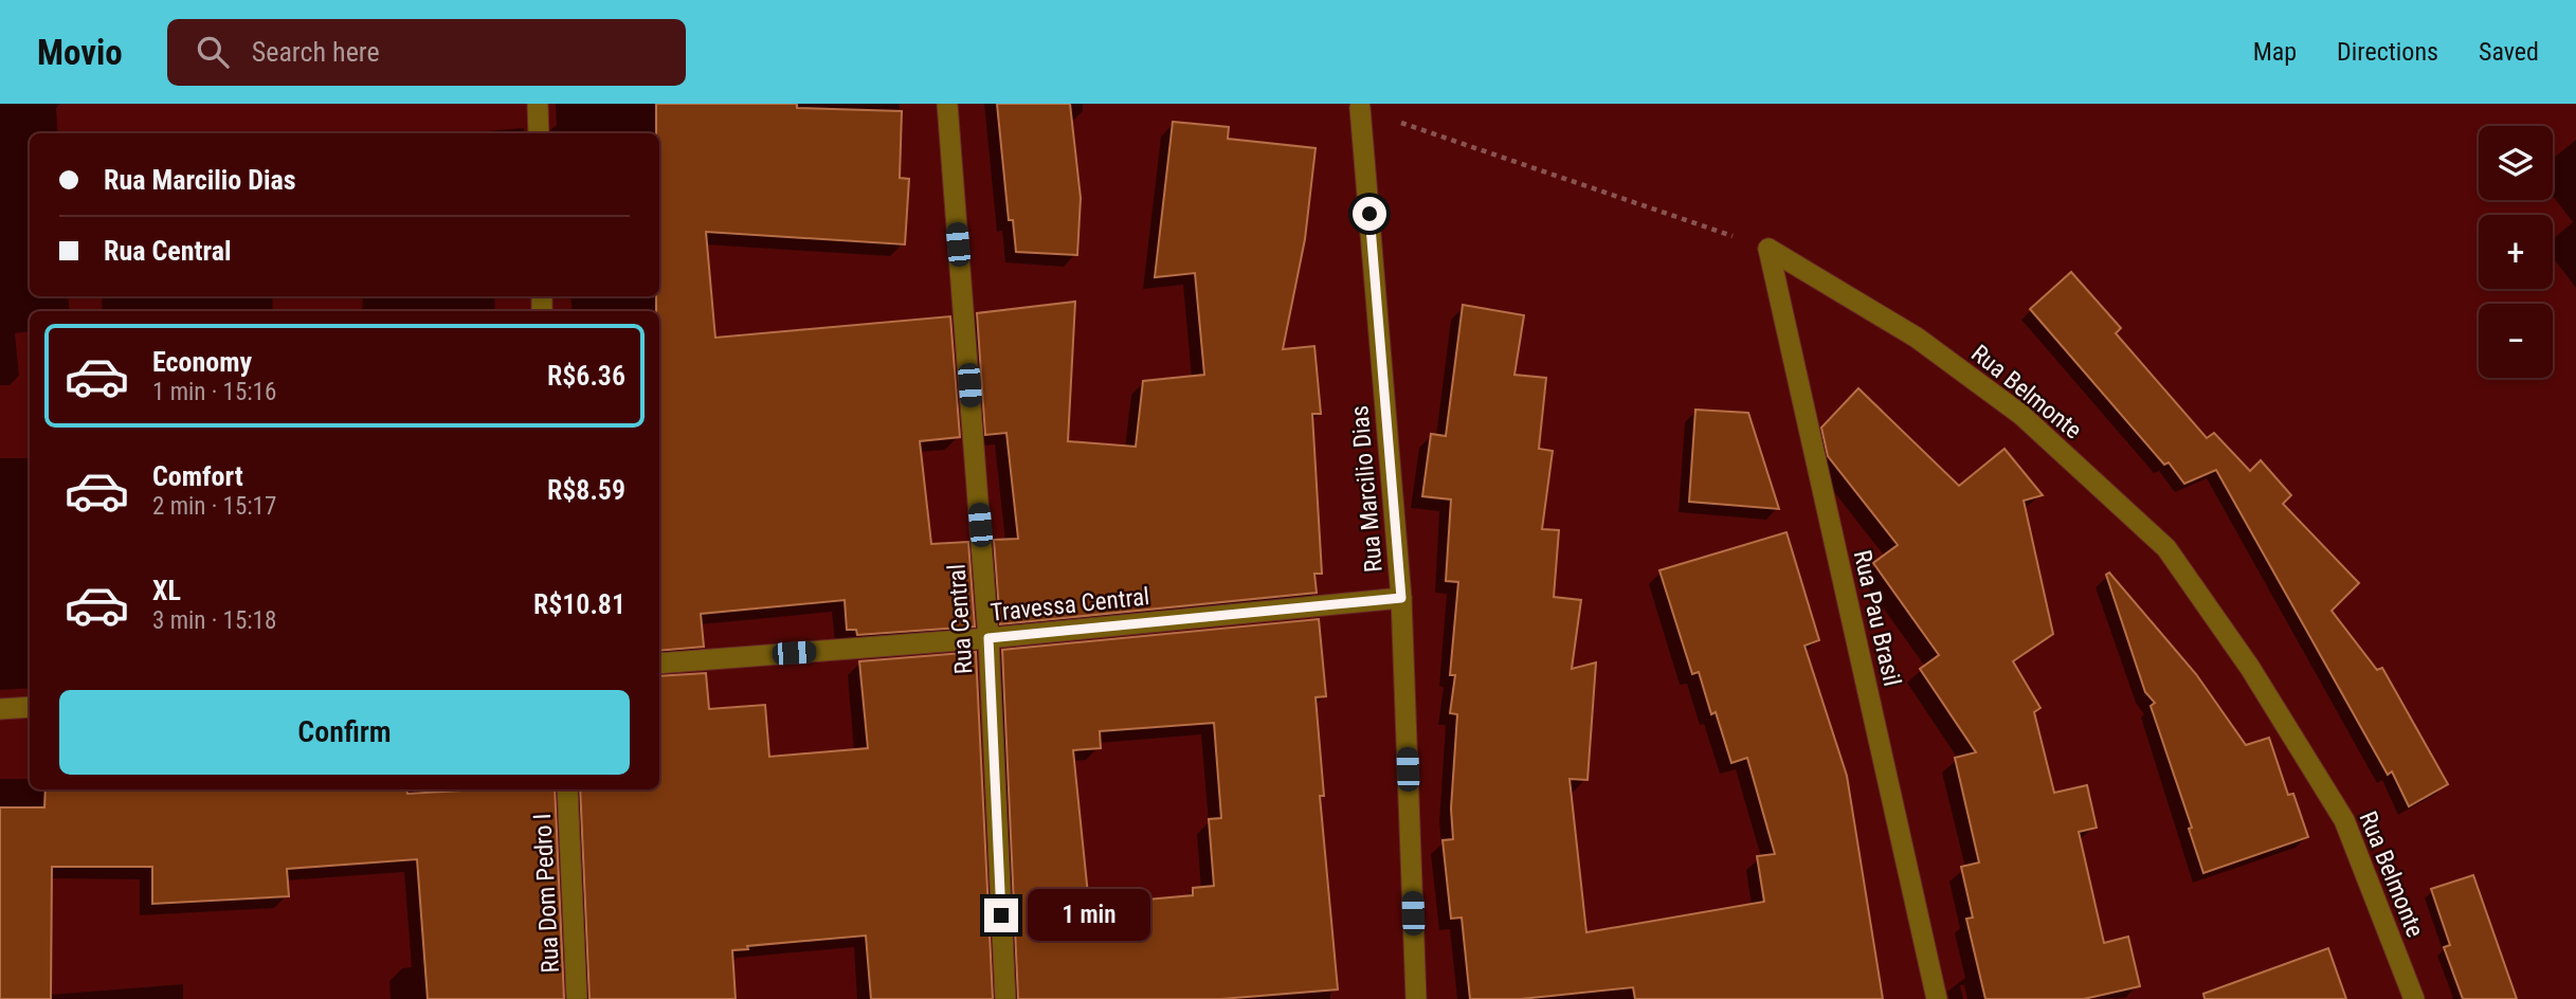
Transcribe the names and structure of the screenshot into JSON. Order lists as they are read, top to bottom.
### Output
{
  "streets": {
    "street": [
      "Rua Belmonte",
      "Rua Marcilio Dias",
      "Travessa Central",
      "Rua Pau Brasil",
      "Rua Central",
      "Rua Dom Pedro I"
    ]
  },
  "crossings": [
    ["Rua Belmonte", "Rua Pau Brasil"],
    ["Rua Marcilio Dias", "Travessa Central"],
    ["Travessa Central", "Rua Central"]
  ],
  "page": {
    "header": "Movio",
    "search": "Search here",
    "nav": ["Map", "Directions", "Saved"],
    "map_buttons": ["+", "−"],
    "banner": ["Rua Marcilio Dias", "Rua Central"],
    "list": [
      {
        "name": "Economy",
        "note": "1 min · 15:16",
        "value": "R$6.36"
      },
      {
        "name": "Comfort",
        "note": "2 min · 15:17",
        "value": "R$8.59"
      },
      {
        "name": "XL",
        "note": "3 min · 15:18",
        "value": "R$10.81"
      }
    ],
    "buttons": "Confirm",
    "bubble": "1 min"
  }
}
